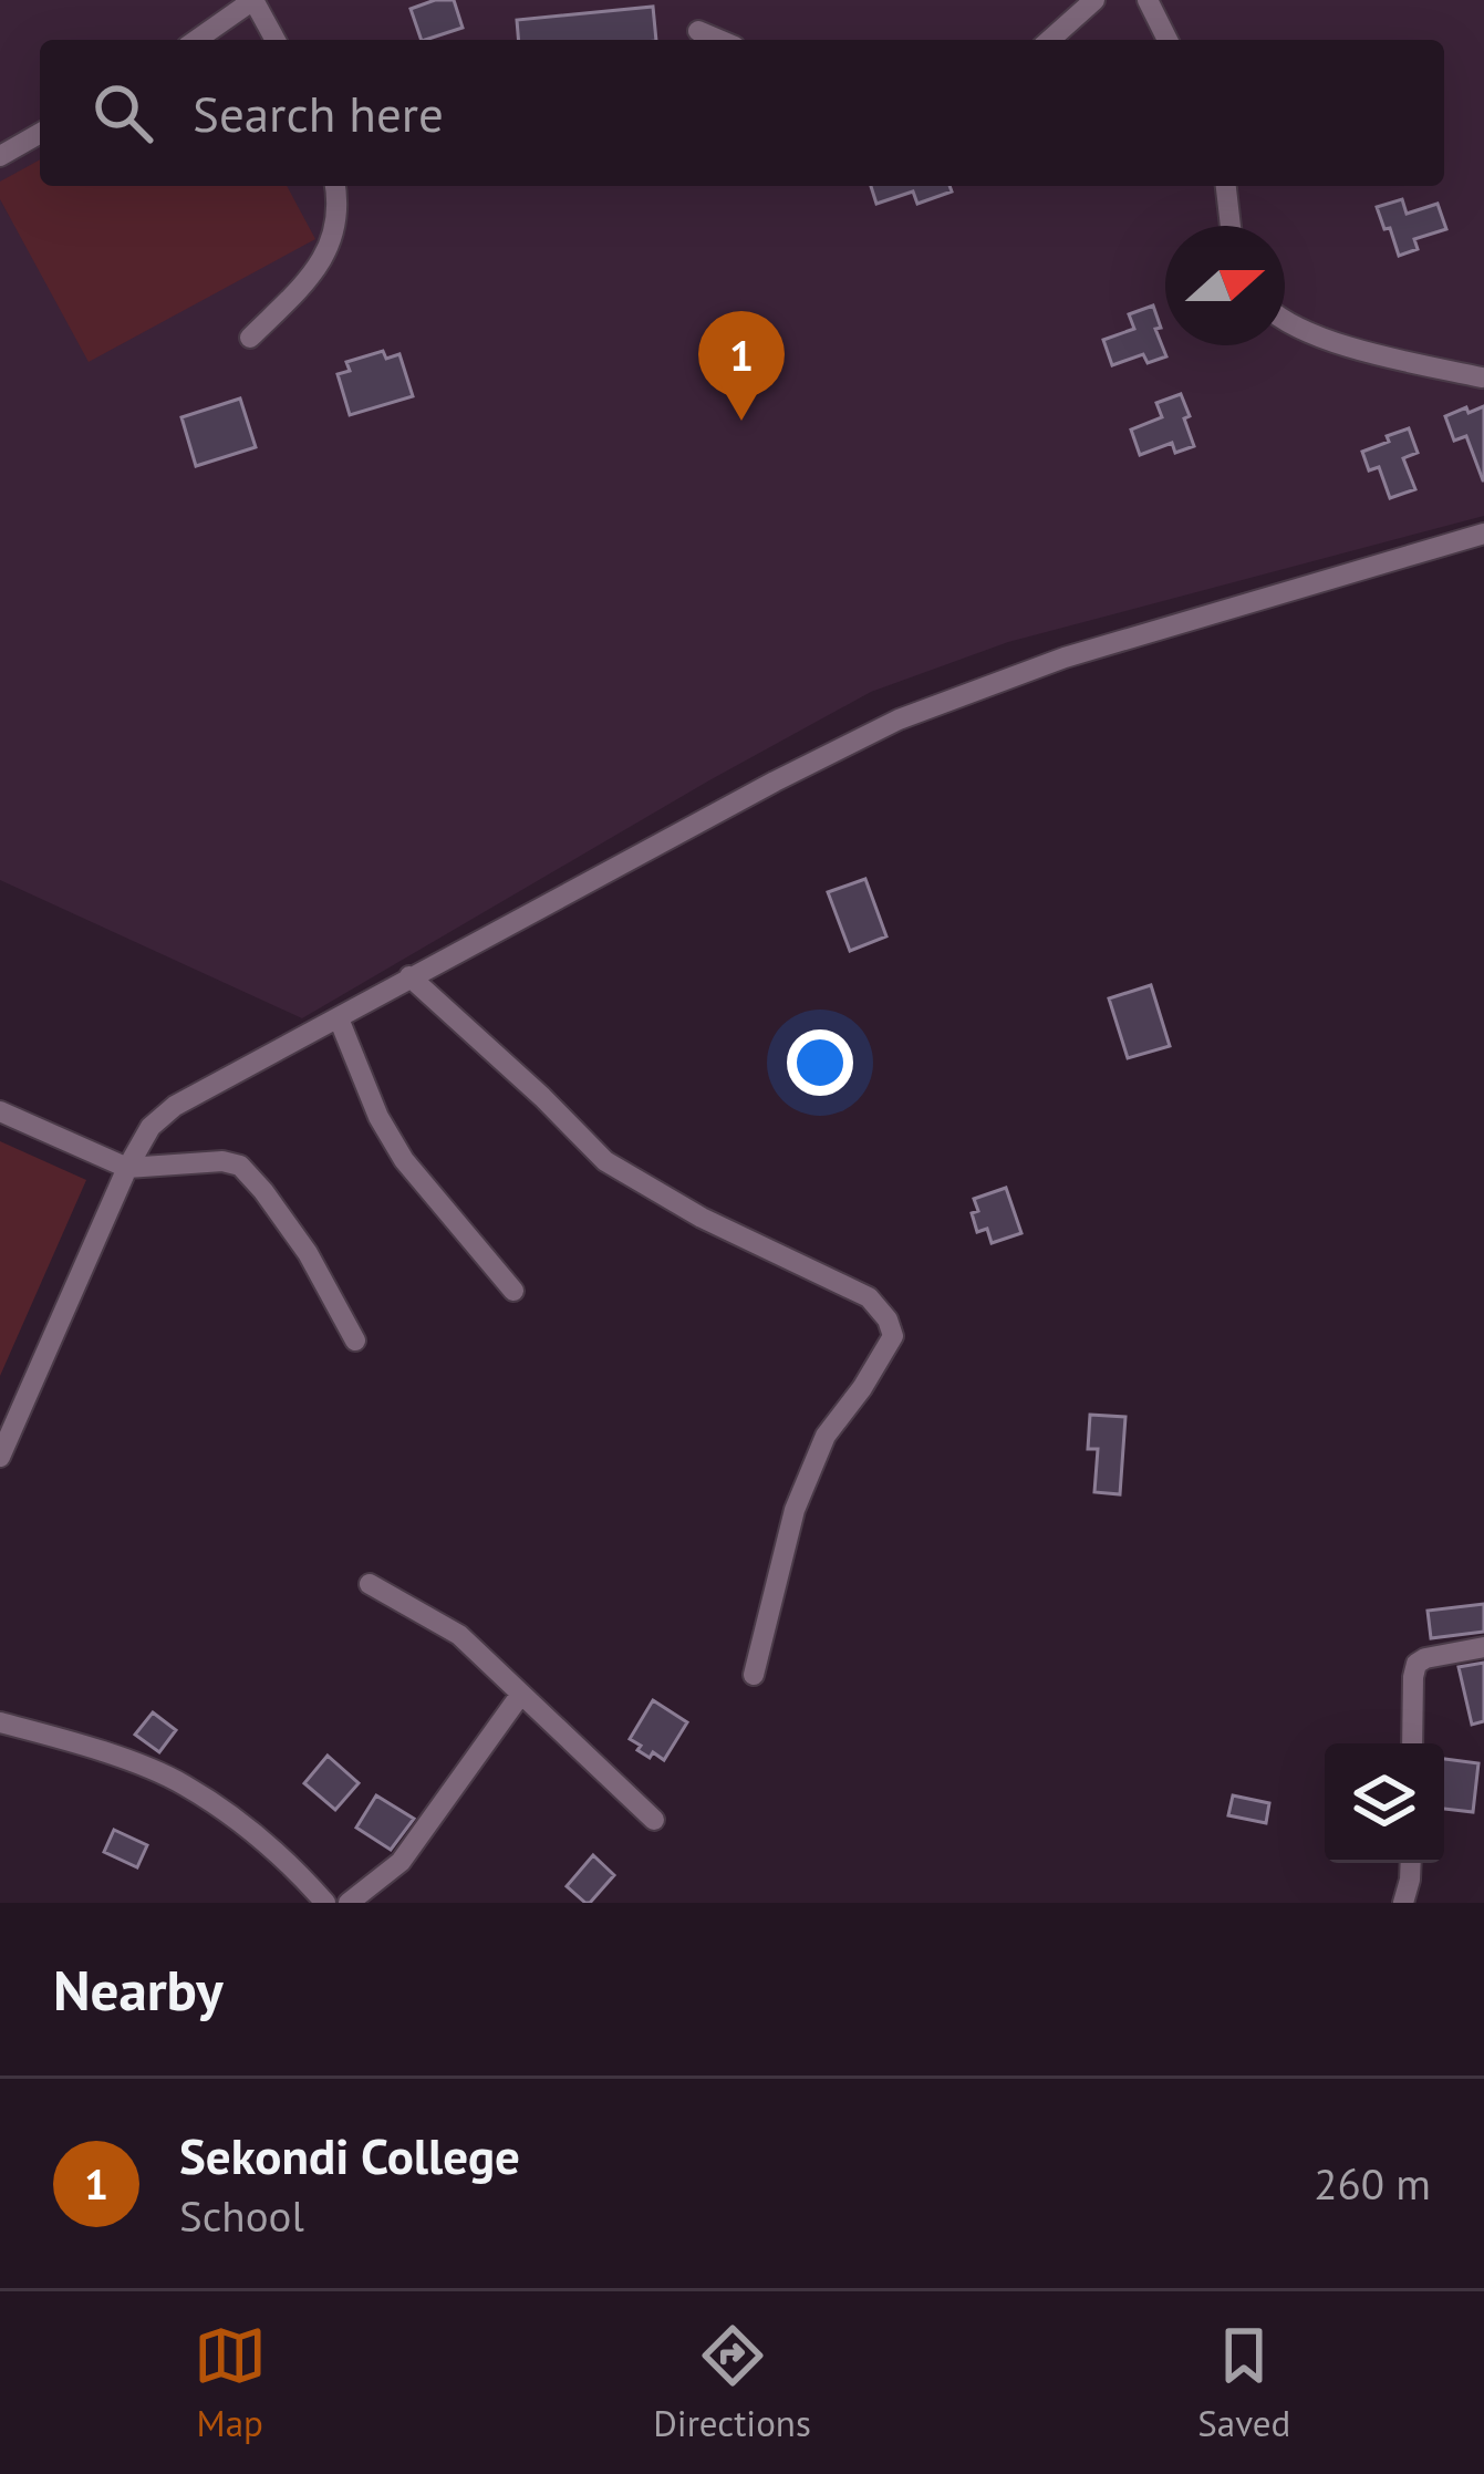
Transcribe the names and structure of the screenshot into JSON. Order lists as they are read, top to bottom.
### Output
{
  "north": "right",
  "page": {
    "search": "Search here",
    "pins": "1",
    "heading": "Nearby",
    "list": [
      {
        "mark": "1",
        "name": "Sekondi College",
        "note": "School",
        "value": "260 m"
      }
    ],
    "nav": ["Map", "Directions", "Saved"]
  }
}
